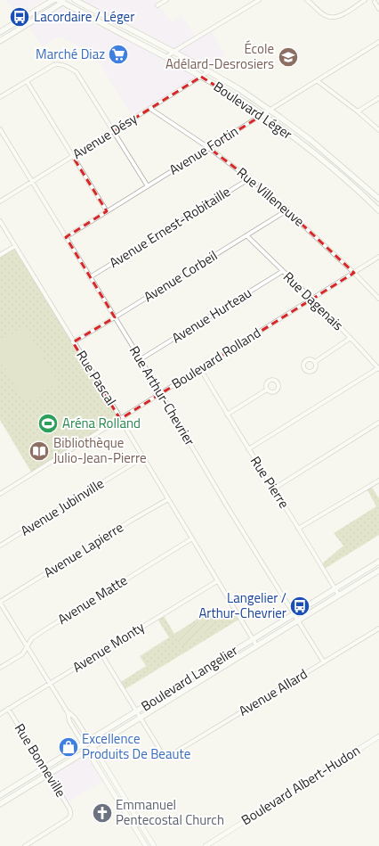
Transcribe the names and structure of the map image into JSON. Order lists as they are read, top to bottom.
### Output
{
  "streets": {
    "main road": ["Boulevard Léger", "Boulevard Langelier"],
    "street": [
      "Avenue Désy",
      "Avenue Fortin",
      "Rue Villeneuve",
      "Avenue Ernest-Robitaille",
      "Avenue Corbeil",
      "Rue Dagenais",
      "Avenue Hurteau",
      "Boulevard Rolland",
      "Rue Pascal",
      "Rue Arthur-Chevrier",
      "Rue Pierre",
      "Avenue Jubinville",
      "Avenue Lapierre",
      "Avenue Matte",
      "Avenue Monty",
      "Avenue Allard",
      "Rue Bonneville",
      "Boulevard Albert-Hudon"
    ]
  },
  "crossings": [
    ["Boulevard Léger", "Avenue Désy"],
    ["Boulevard Léger", "Avenue Fortin"],
    ["Avenue Désy", "Rue Villeneuve"],
    ["Avenue Désy", "Rue Arthur-Chevrier"],
    ["Avenue Fortin", "Rue Villeneuve"],
    ["Avenue Fortin", "Rue Arthur-Chevrier"],
    ["Rue Villeneuve", "Avenue Ernest-Robitaille"],
    ["Rue Villeneuve", "Avenue Corbeil"],
    ["Rue Villeneuve", "Boulevard Rolland"],
    ["Avenue Ernest-Robitaille", "Rue Arthur-Chevrier"],
    ["Avenue Corbeil", "Rue Dagenais"],
    ["Avenue Corbeil", "Rue Pascal"],
    ["Avenue Corbeil", "Rue Arthur-Chevrier"],
    ["Rue Dagenais", "Avenue Hurteau"],
    ["Rue Dagenais", "Boulevard Rolland"],
    ["Avenue Hurteau", "Rue Arthur-Chevrier"],
    ["Boulevard Rolland", "Rue Pascal"],
    ["Boulevard Rolland", "Rue Arthur-Chevrier"],
    ["Boulevard Rolland", "Rue Pierre"],
    ["Rue Pascal", "Avenue Jubinville"],
    ["Rue Pascal", "Avenue Lapierre"],
    ["Rue Pascal", "Avenue Matte"],
    ["Rue Pascal", "Avenue Monty"],
    ["Rue Pascal", "Boulevard Langelier"],
    ["Rue Arthur-Chevrier", "Boulevard Langelier"],
    ["Rue Arthur-Chevrier", "Avenue Allard"],
    ["Rue Pierre", "Boulevard Langelier"],
    ["Avenue Monty", "Rue Bonneville"],
    ["Boulevard Langelier", "Avenue Allard"],
    ["Boulevard Langelier", "Rue Bonneville"]
  ],
  "places": {
    "bus stop": ["Lacordaire / Léger", "Langelier / Arthur-Chevrier"],
    "supermarket": ["Marché Diaz"],
    "school or university": ["École Adélard-Desrosiers"],
    "sports": ["Aréna Rolland"],
    "library": ["Bibliothèque Julio-Jean-Pierre"],
    "shop": ["Excellence Produits De Beaute"],
    "church": ["Emmanuel Pentecostal Church"]
  }
}
